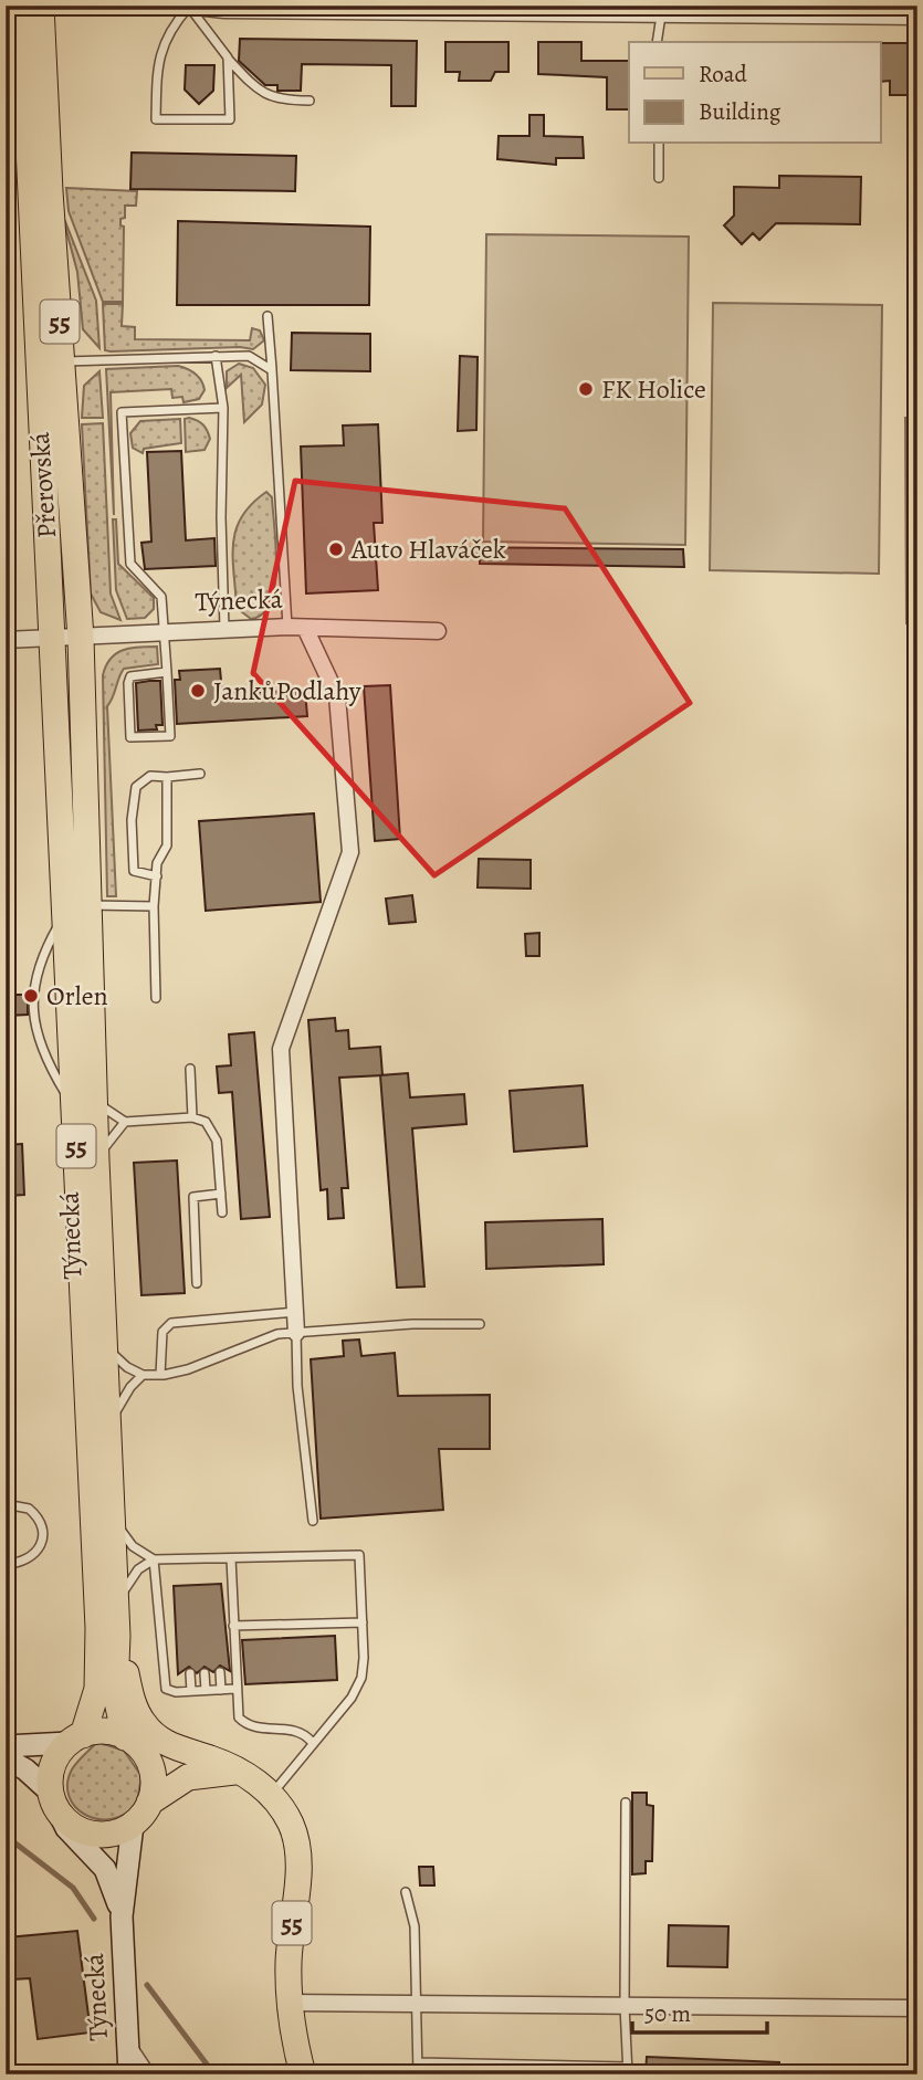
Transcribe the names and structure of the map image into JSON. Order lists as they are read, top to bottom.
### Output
{
  "streets": {
    "main road": ["55", "Přerovská", "Týnecká"]
  },
  "crossings": [
    ["55", "Týnecká"],
    ["Přerovská", "Týnecká"]
  ],
  "places": [
    "FK Holice",
    "Auto Hlaváček",
    "JankůPodlahy",
    "Orlen"
  ],
  "legend": ["Road", "Building"],
  "scale_bar": "50 m"
}
